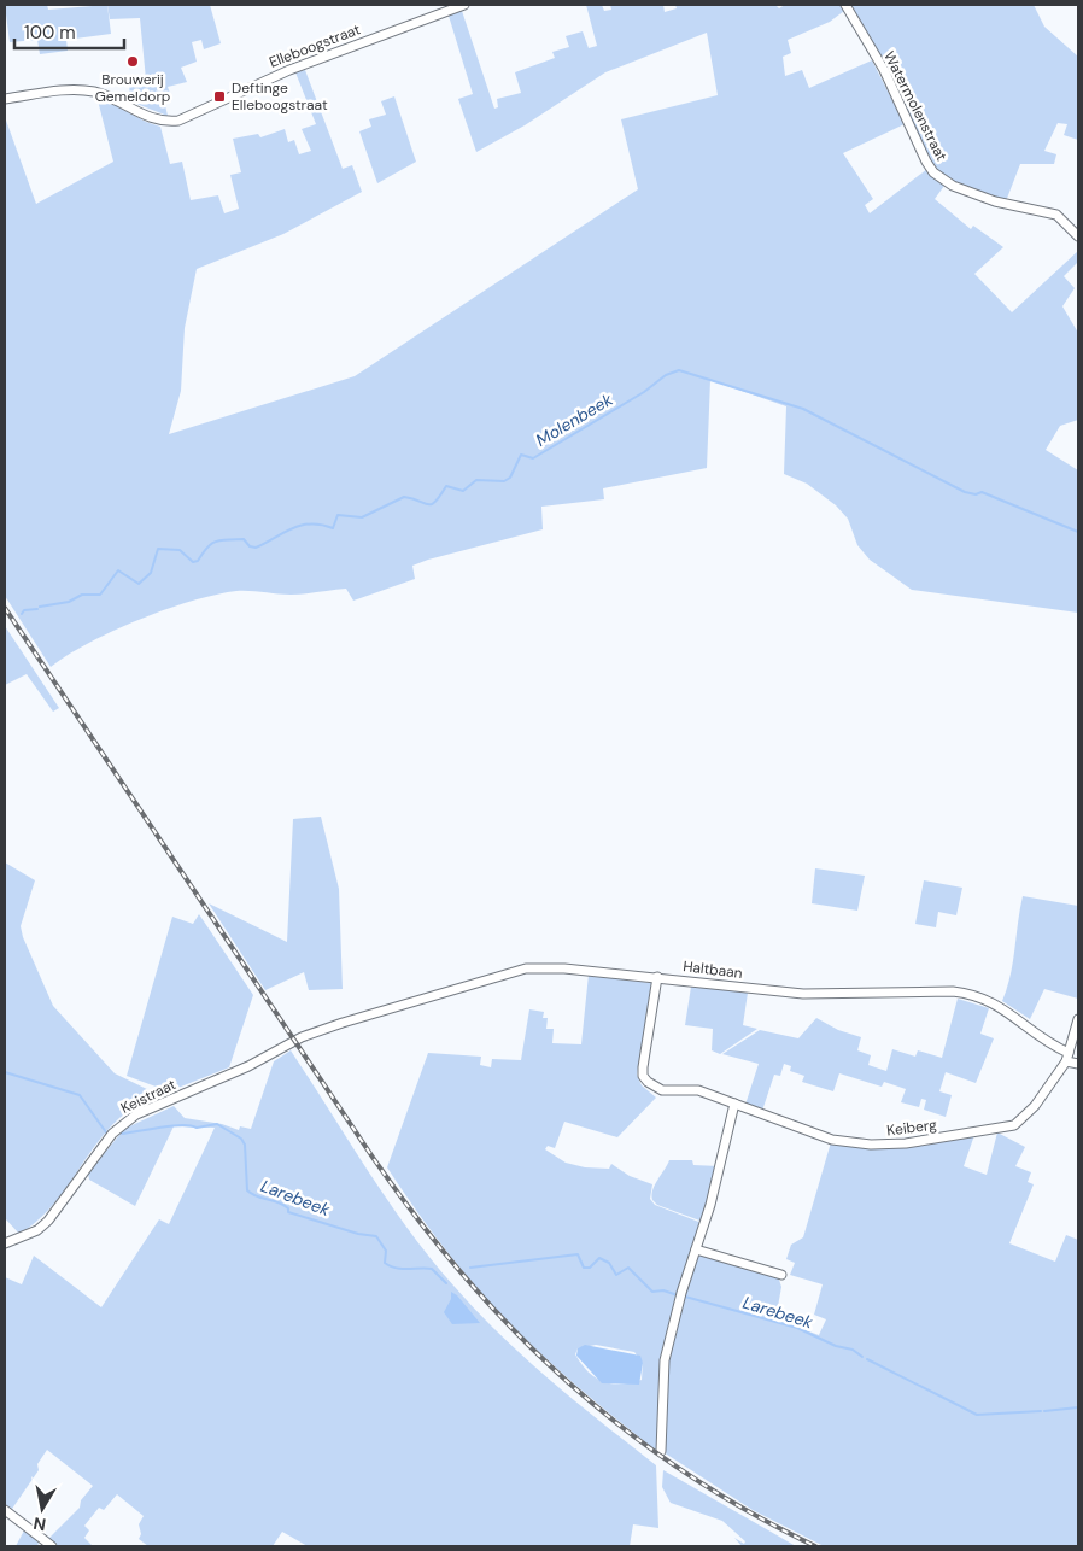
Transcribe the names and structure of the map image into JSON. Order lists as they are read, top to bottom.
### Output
{
  "streets": {
    "street": [
      "Elleboogstraat",
      "Watermolenstraat",
      "Haltbaan",
      "Keistraat",
      "Keiberg"
    ]
  },
  "crossings": [
    ["Haltbaan", "Keistraat"],
    ["Haltbaan", "Keiberg"]
  ],
  "water": ["Molenbeek", "Larebeek"],
  "places": {
    "other": ["Brouwerij Gemeldorp"],
    "transit": ["Deftinge Elleboogstraat"]
  },
  "scale_bar": "100 m",
  "north": "bottom"
}
